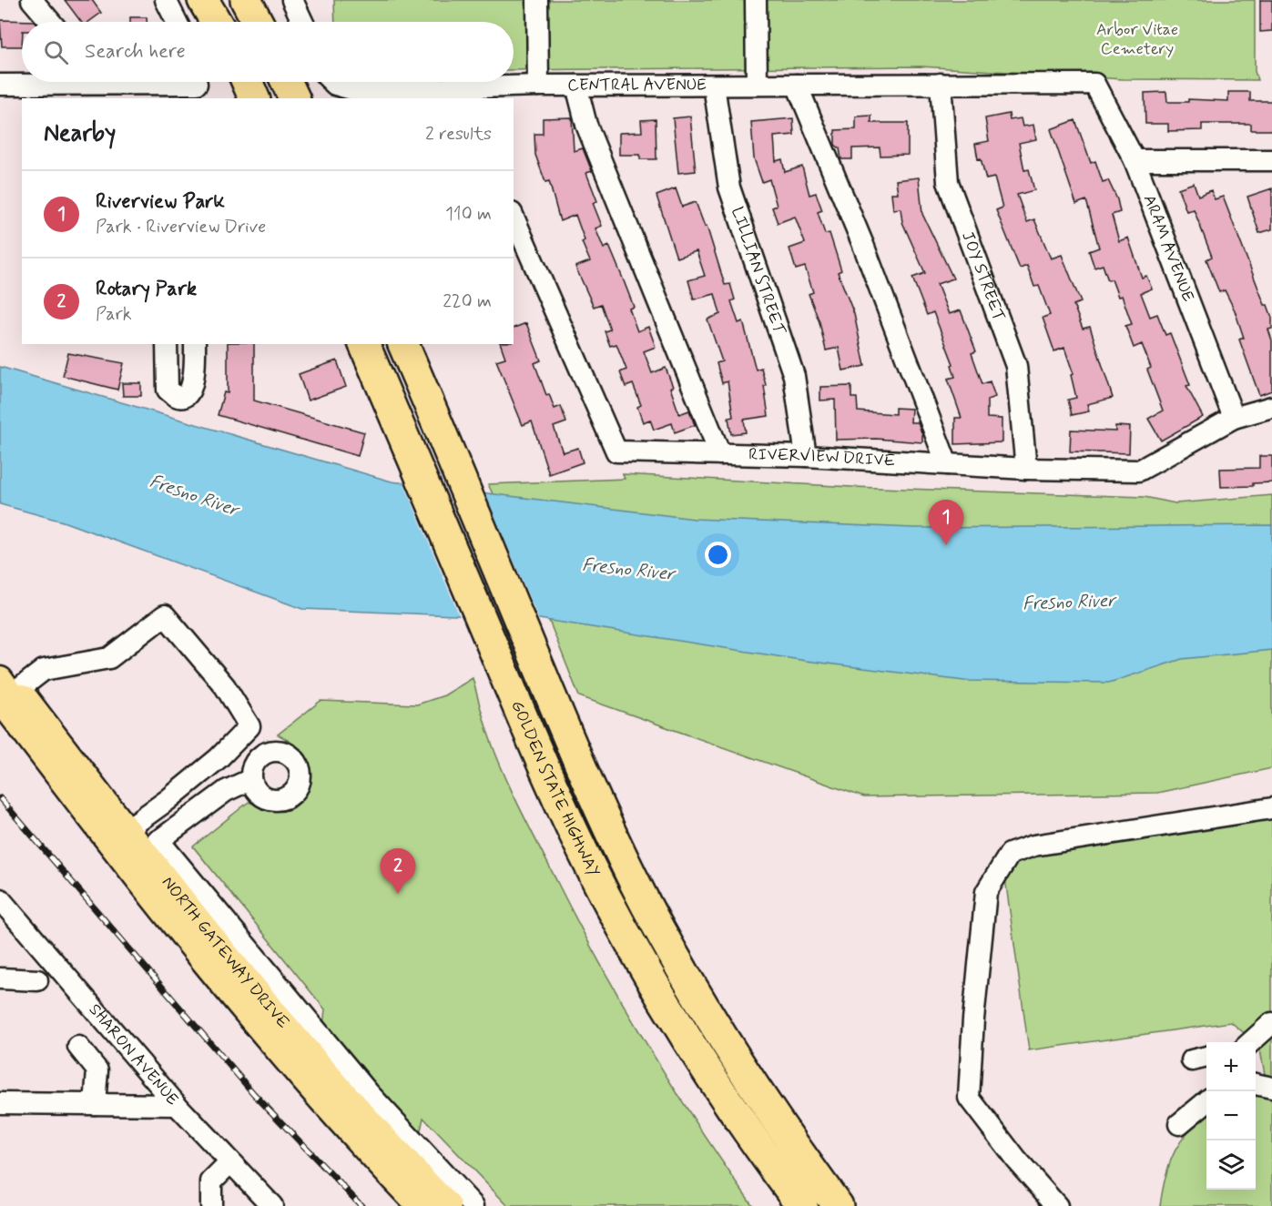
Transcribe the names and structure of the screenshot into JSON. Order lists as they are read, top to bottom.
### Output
{
  "streets": {
    "highway": ["GOLDEN STATE HIGHWAY"],
    "main road": ["NORTH GATEWAY DRIVE"],
    "street": [
      "CENTRAL AVENUE",
      "ARAM AVENUE",
      "LILLIAN STREET",
      "JOY STREET",
      "RIVERVIEW DRIVE",
      "SHARON AVENUE"
    ]
  },
  "crossings": [
    ["CENTRAL AVENUE", "ARAM AVENUE"],
    ["CENTRAL AVENUE", "LILLIAN STREET"],
    ["CENTRAL AVENUE", "JOY STREET"],
    ["ARAM AVENUE", "RIVERVIEW DRIVE"],
    ["LILLIAN STREET", "RIVERVIEW DRIVE"],
    ["JOY STREET", "RIVERVIEW DRIVE"]
  ],
  "water": ["Fresno River"],
  "parks": ["Arbor Vitae Cemetery"],
  "page": {
    "search": "Search here",
    "heading": ["Nearby", "2 results"],
    "list": [
      {
        "mark": "1",
        "name": "Riverview Park",
        "note": "Park · Riverview Drive",
        "value": "110 m"
      },
      {
        "mark": "2",
        "name": "Rotary Park",
        "note": "Park",
        "value": "220 m"
      }
    ],
    "pins": ["1", "2"],
    "map_buttons": ["+", "−"]
  }
}
